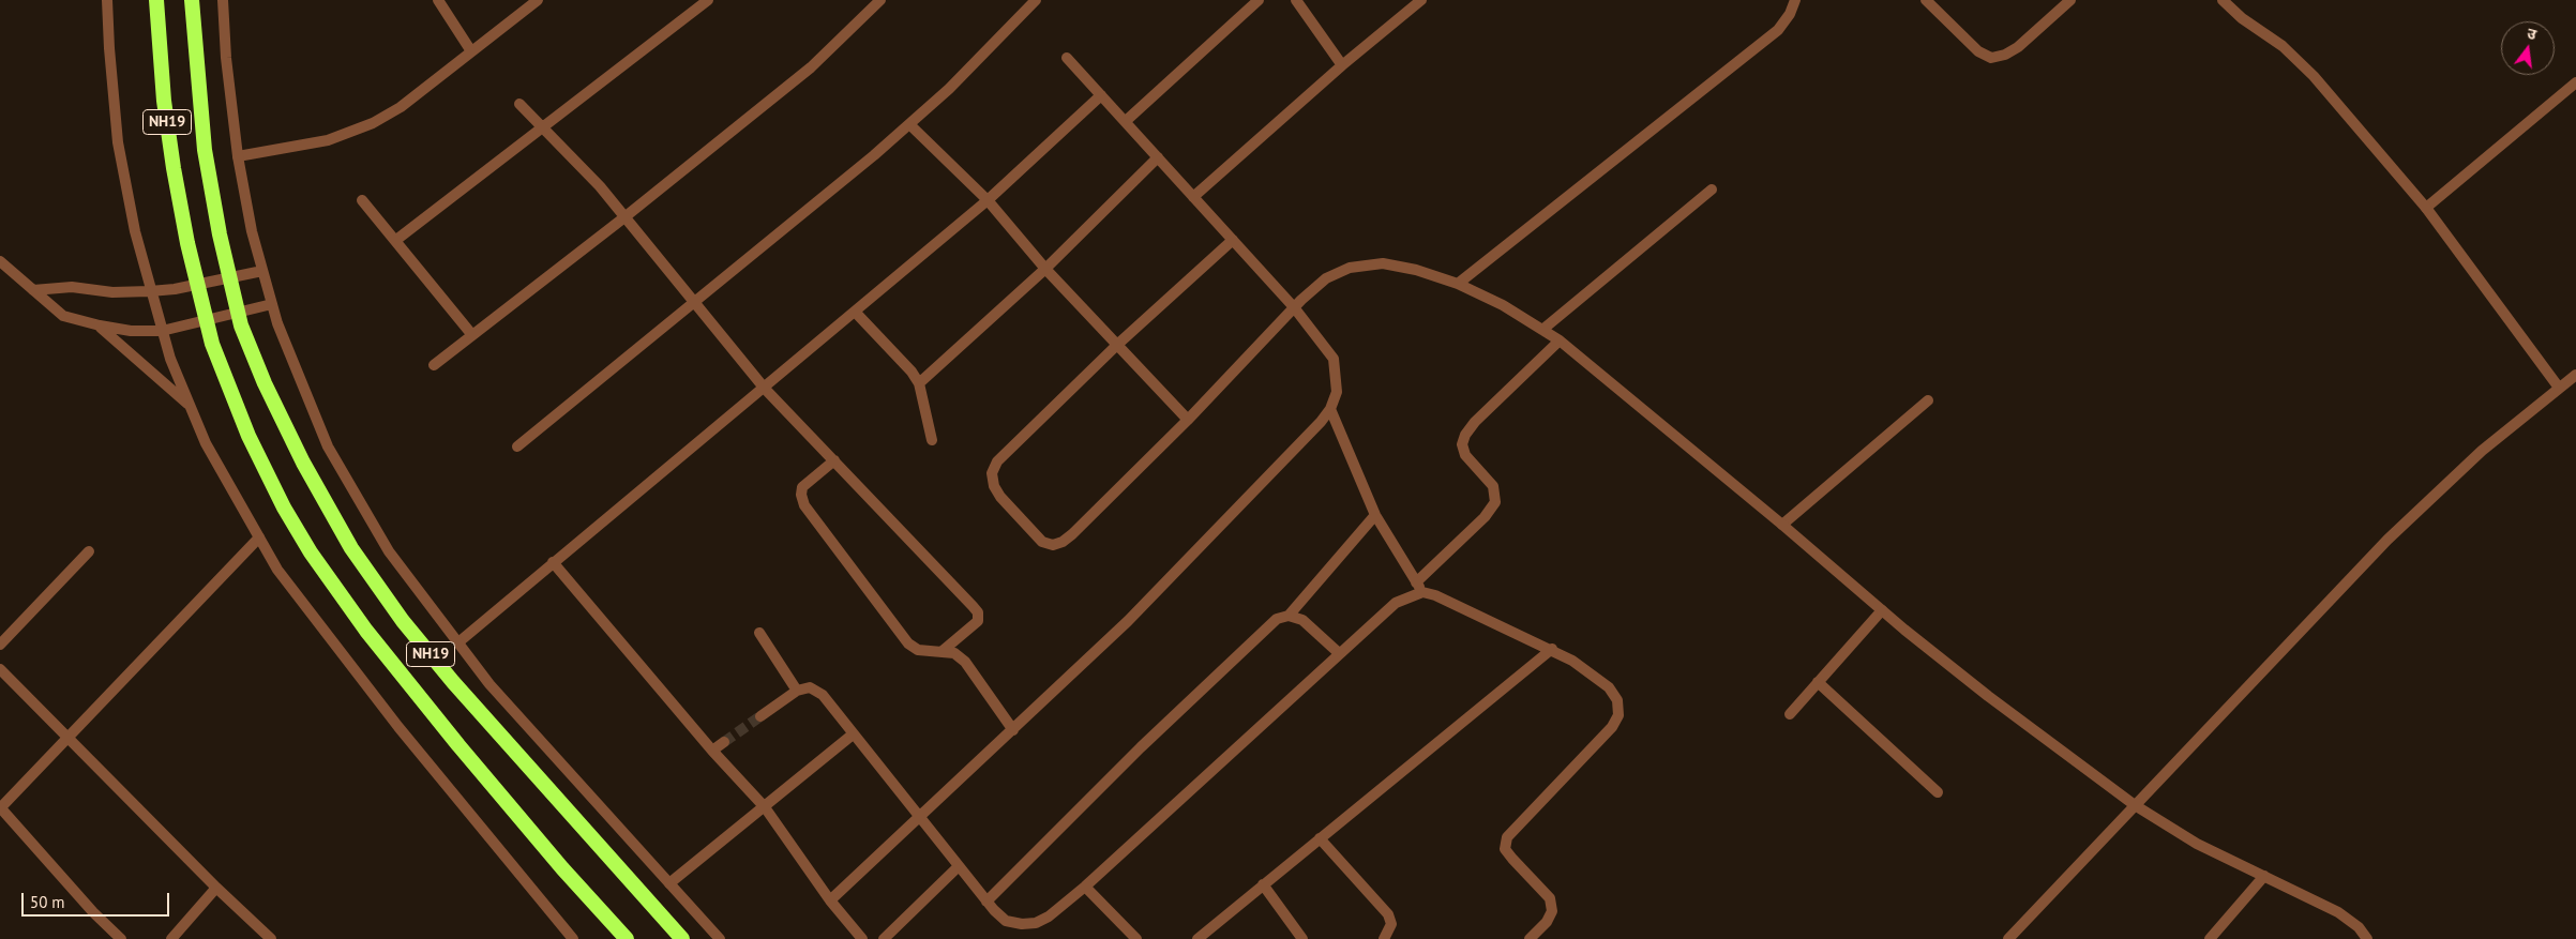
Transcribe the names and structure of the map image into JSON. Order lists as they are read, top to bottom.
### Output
{
  "streets": {
    "highway": ["NH19"]
  },
  "scale_bar": "50 m",
  "north": "top"
}
